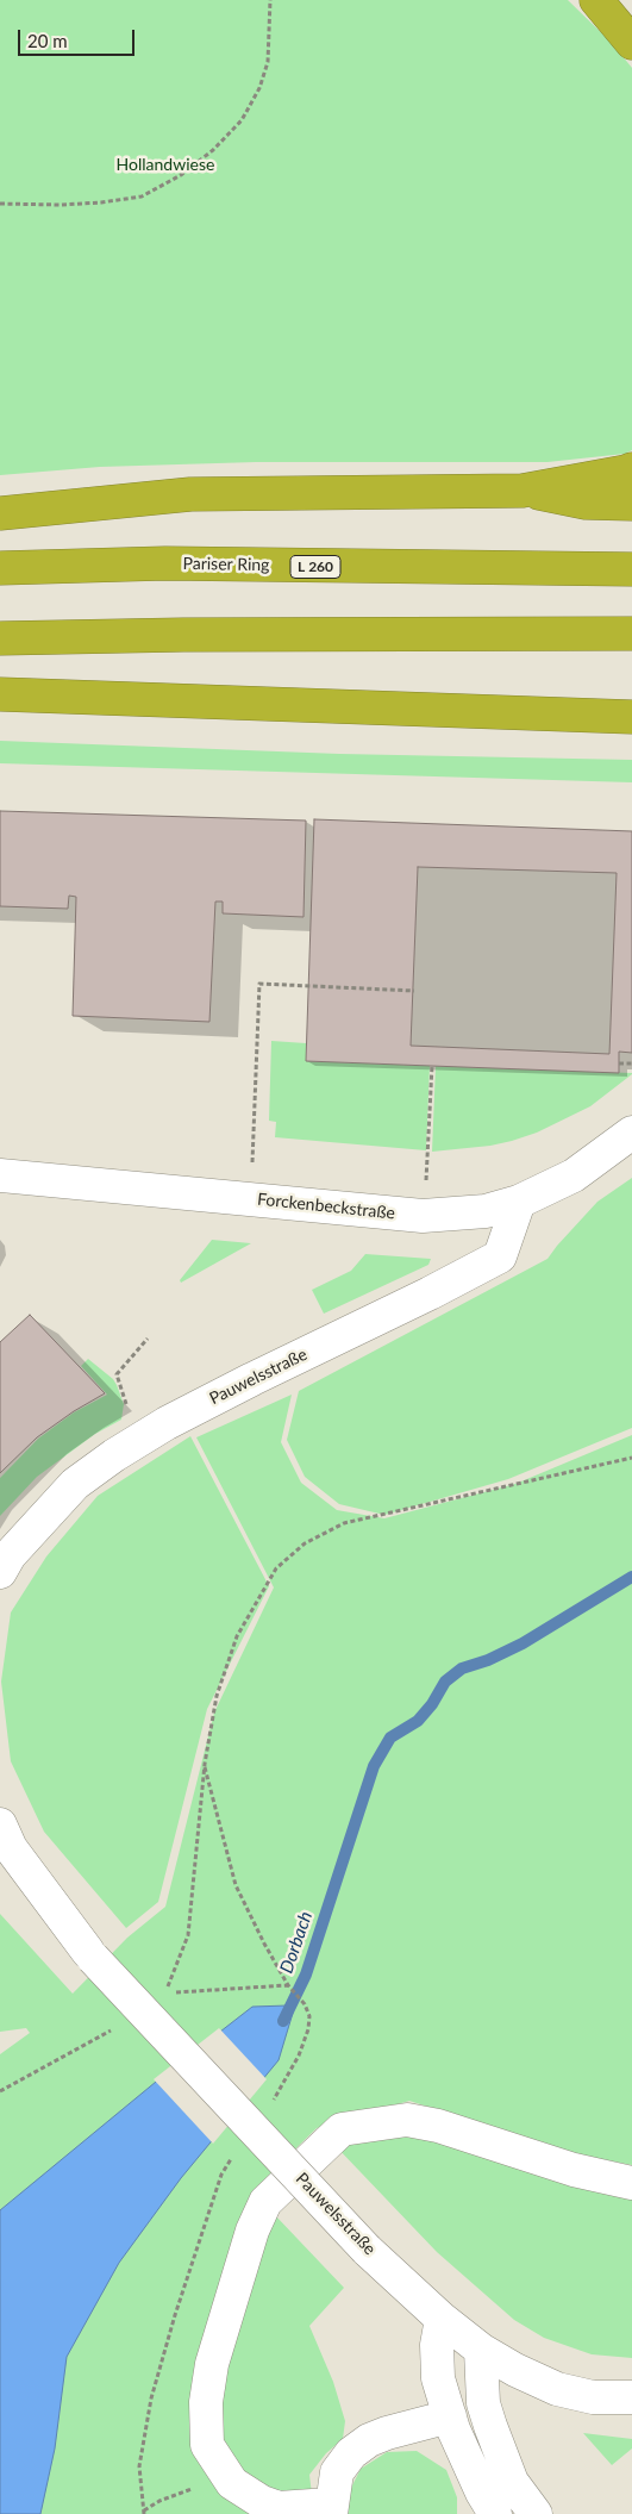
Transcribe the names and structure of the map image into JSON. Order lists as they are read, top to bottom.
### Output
{
  "streets": {
    "highway": ["Pariser Ring", "L 260"],
    "street": ["Forckenbeckstraße", "Pauwelsstraße"]
  },
  "crossings": [
    ["Forckenbeckstraße", "Pauwelsstraße"]
  ],
  "water": ["Dorbach"],
  "parks": ["Hollandwiese"],
  "scale_bar": "20 m"
}
